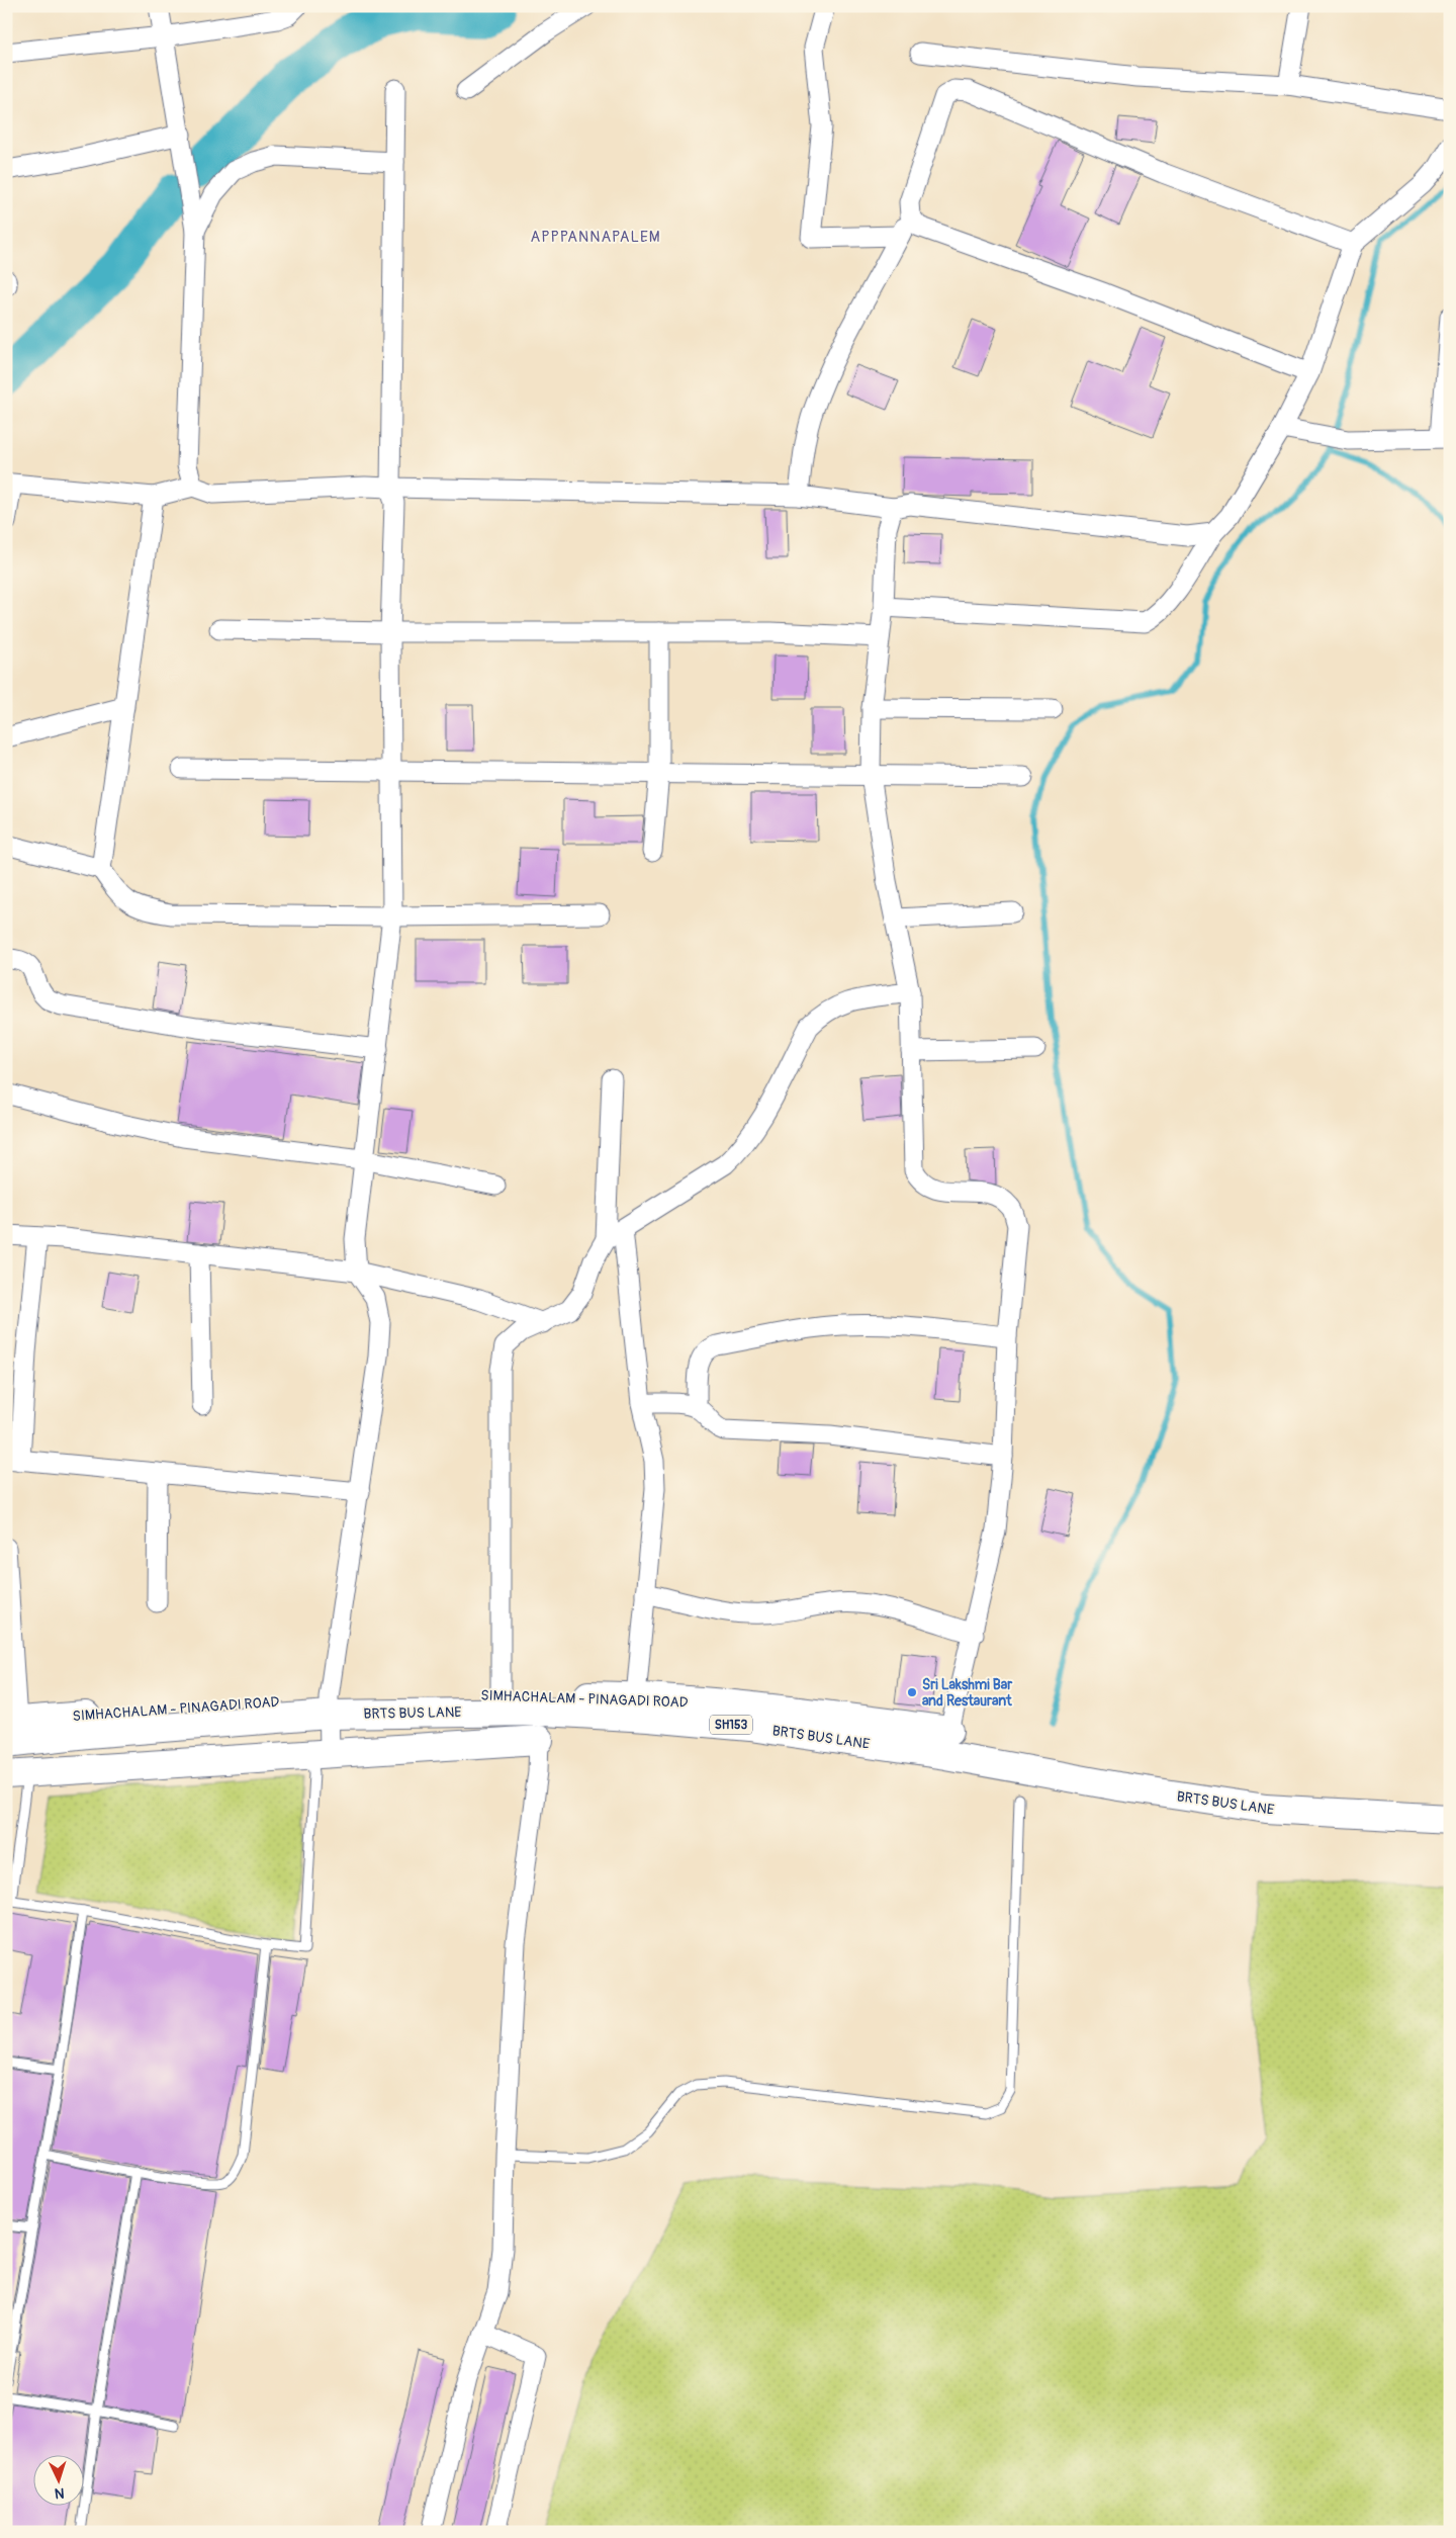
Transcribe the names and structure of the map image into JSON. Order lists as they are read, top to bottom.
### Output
{
  "streets": {
    "main road": ["SIMHACHALAM - PINAGADI ROAD", "BRTS BUS LANE", "SH153"]
  },
  "crossings": [
    ["SIMHACHALAM - PINAGADI ROAD", "BRTS BUS LANE"]
  ],
  "districts": ["APPPANNAPALEM"],
  "places": ["Sri Lakshmi Bar and Restaurant"],
  "north": "bottom"
}
